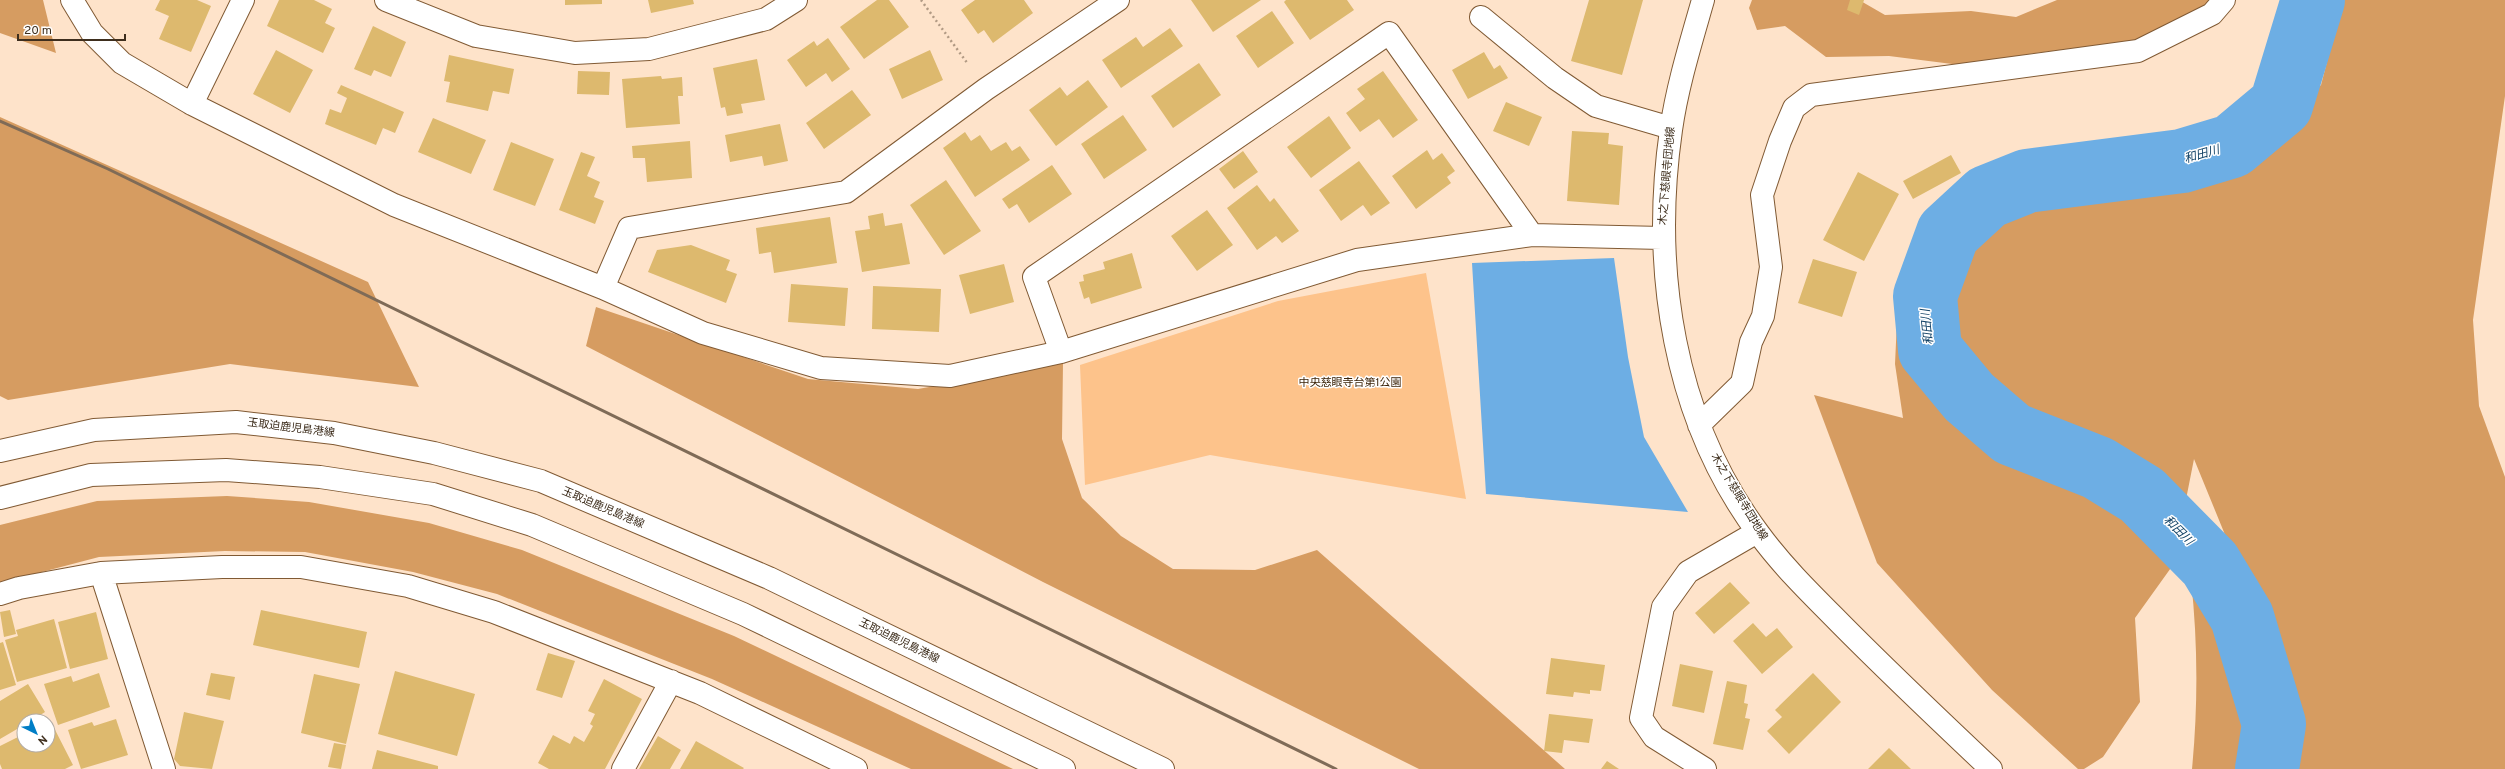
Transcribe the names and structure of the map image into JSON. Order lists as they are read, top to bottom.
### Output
{
  "streets": {
    "street": ["木之下慈眼寺団地線", "玉取迫鹿児島港線"]
  },
  "water": ["和田川"],
  "parks": ["中央慈眼寺台第1公園"],
  "scale_bar": "20 m",
  "north": "bottom right"
}
